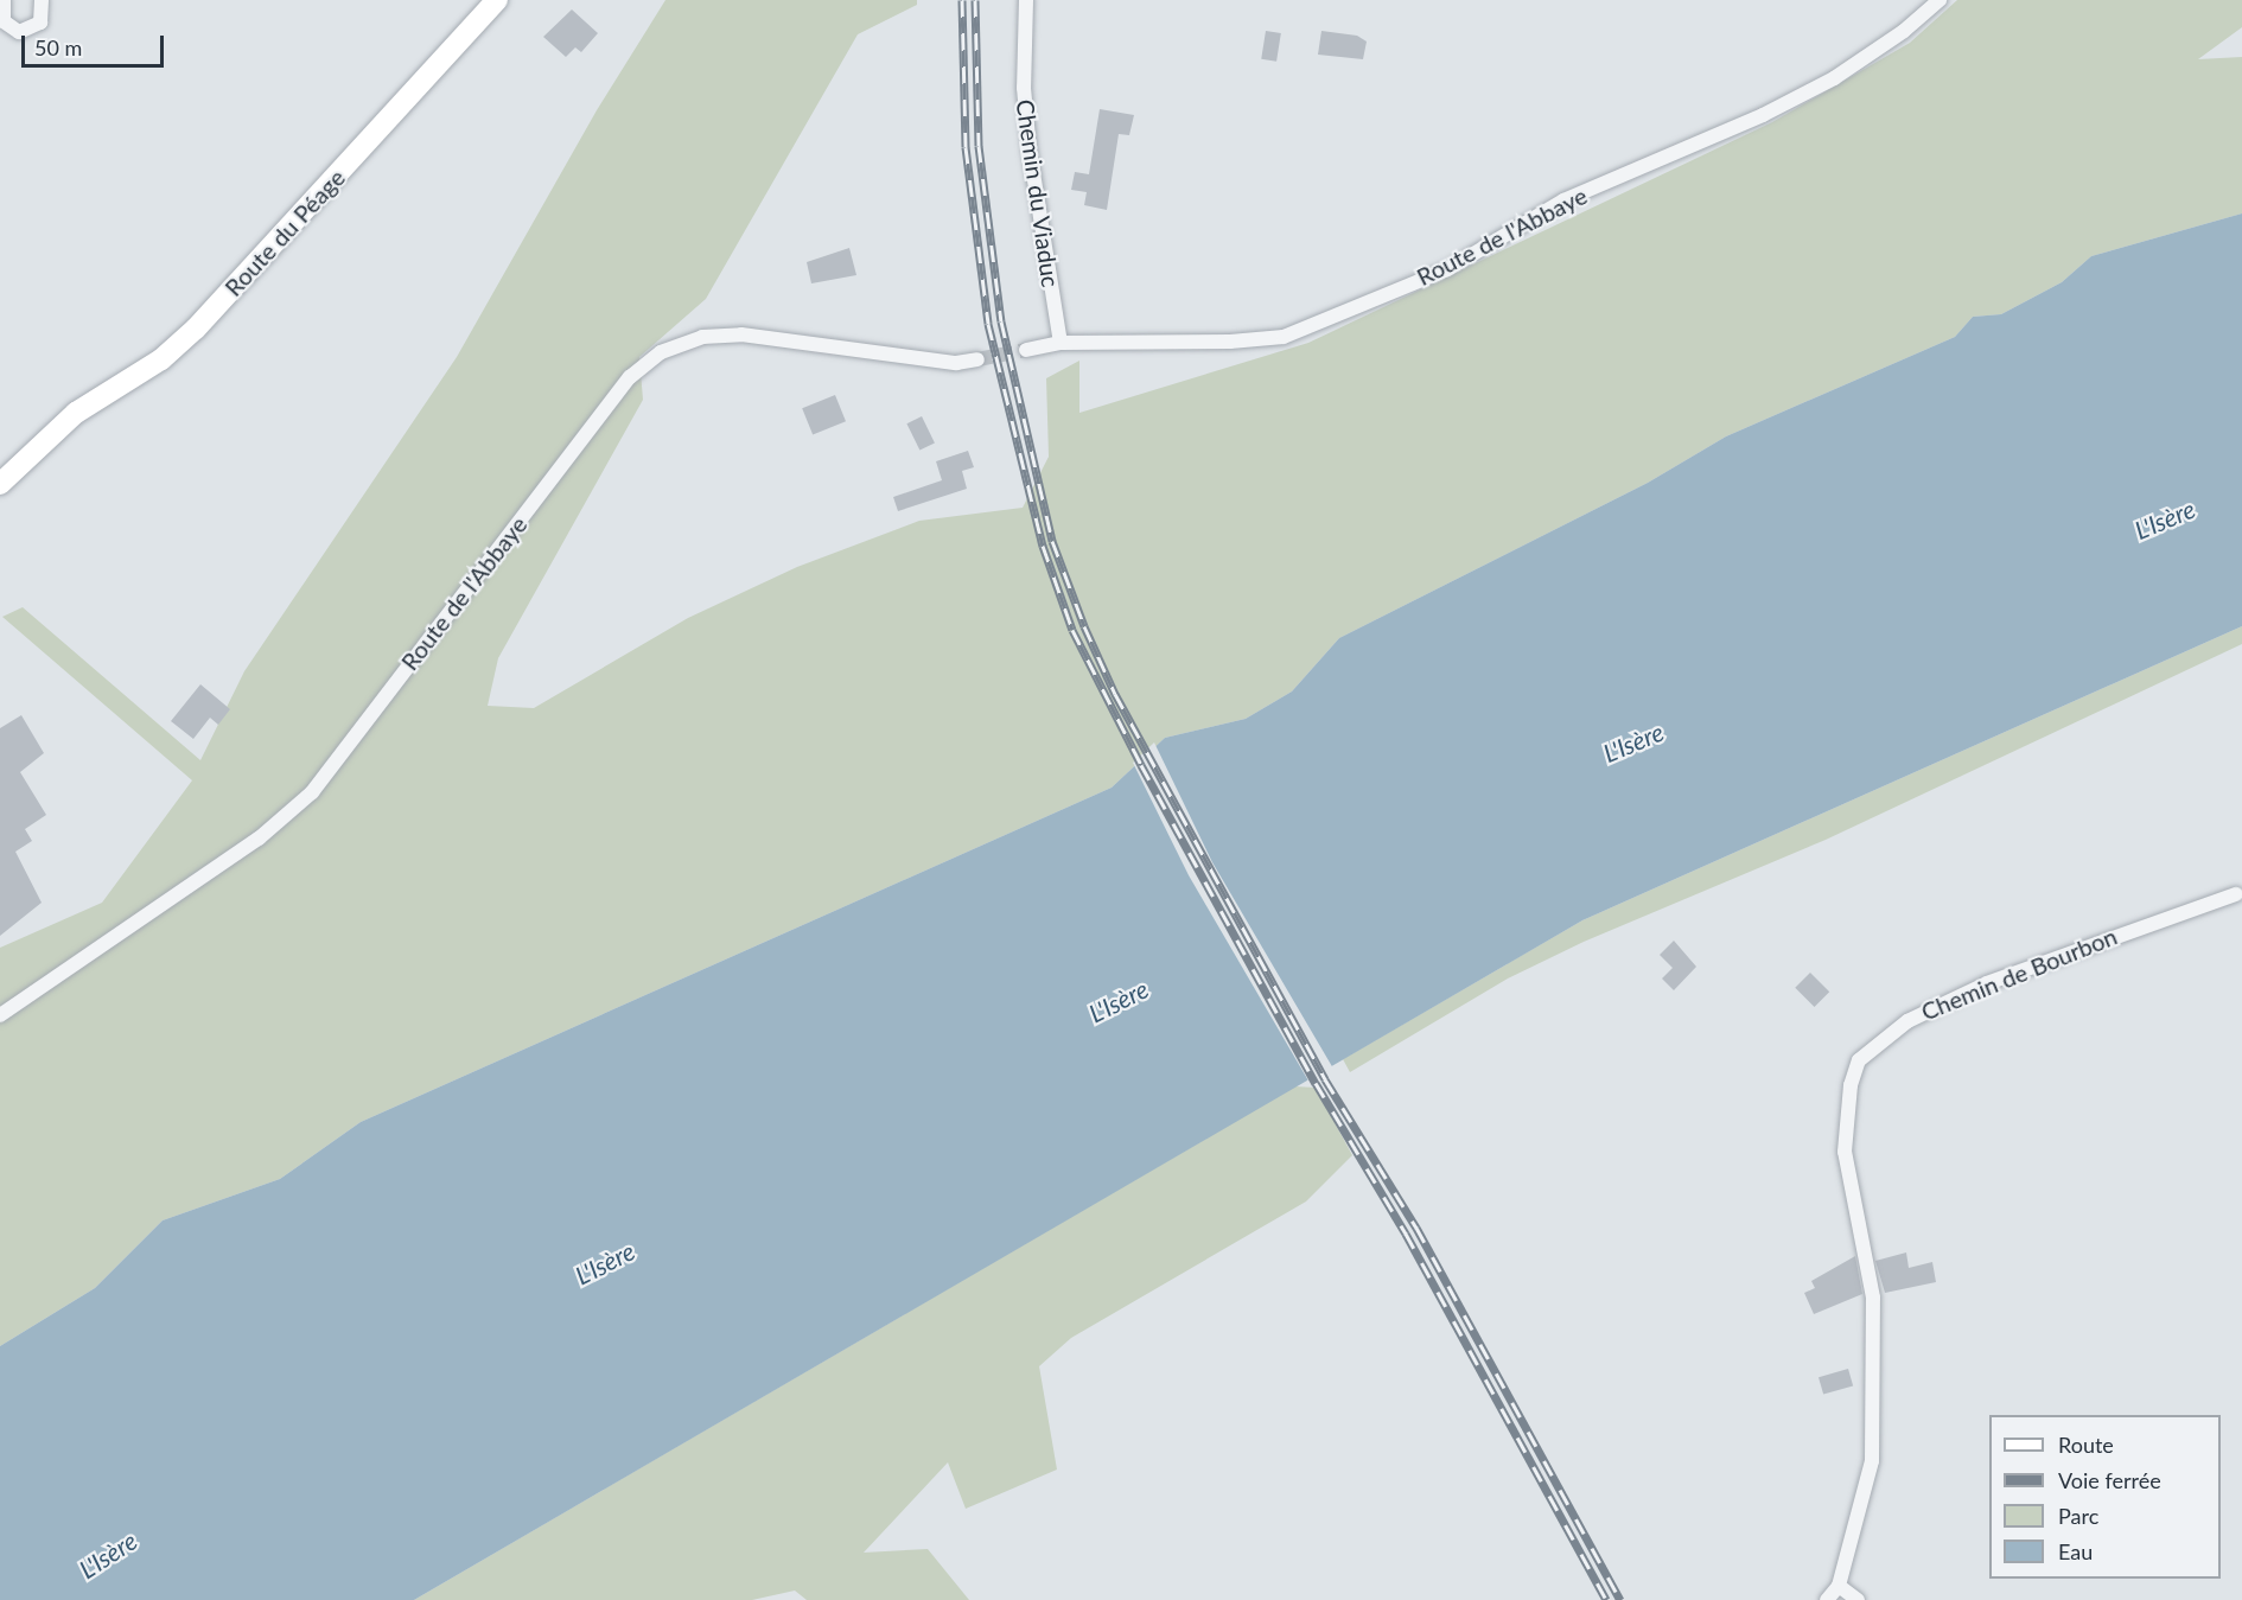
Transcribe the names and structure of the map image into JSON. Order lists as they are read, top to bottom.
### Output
{
  "streets": {
    "street": [
      "Chemin du Viaduc",
      "Route du Péage",
      "Route de l'Abbaye",
      "Chemin de Bourbon"
    ]
  },
  "crossings": [
    ["Chemin du Viaduc", "Route de l'Abbaye"]
  ],
  "water": ["L'Isère"],
  "legend": [
    "Route",
    "Voie ferrée",
    "Parc",
    "Eau"
  ],
  "scale_bar": "50 m"
}
